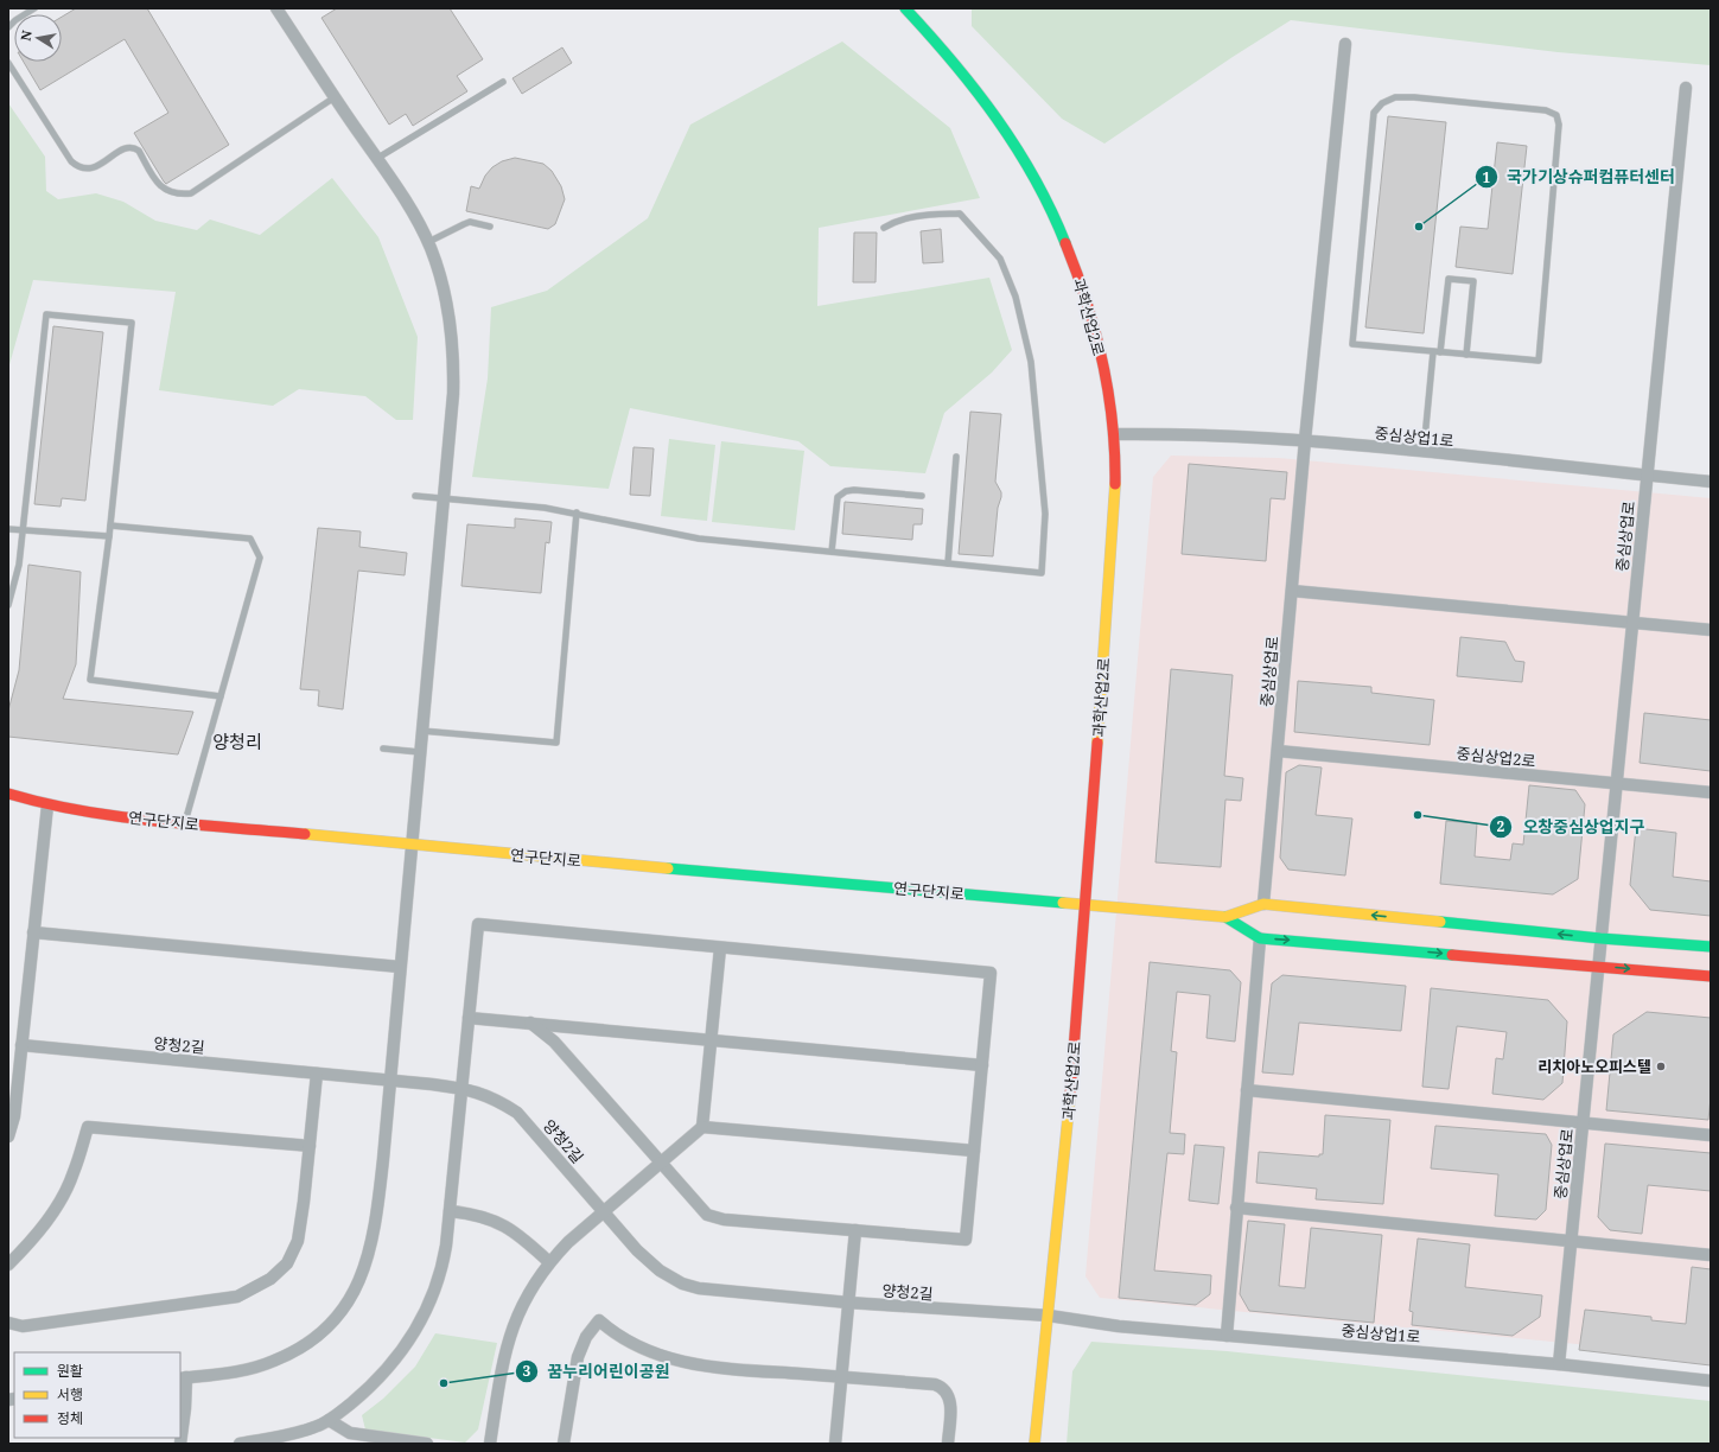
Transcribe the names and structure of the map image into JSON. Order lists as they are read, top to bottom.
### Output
{
  "streets": {
    "street": [
      "과학산업2로",
      "중심상업1로",
      "중심상업로",
      "중심상업2로",
      "연구단지로",
      "양청2길"
    ]
  },
  "crossings": [
    ["과학산업2로", "중심상업1로"],
    ["과학산업2로", "연구단지로"],
    ["과학산업2로", "양청2길"],
    ["중심상업1로", "중심상업로"],
    ["중심상업1로", "양청2길"],
    ["중심상업로", "중심상업2로"]
  ],
  "districts": ["양청리"],
  "places": [
    "국가기상슈퍼컴퓨터센터",
    "오창중심상업지구",
    "리치아노오피스텔",
    "꿈누리어린이공원"
  ],
  "legend": ["원활", "서행", "정체"],
  "north": "left"
}
